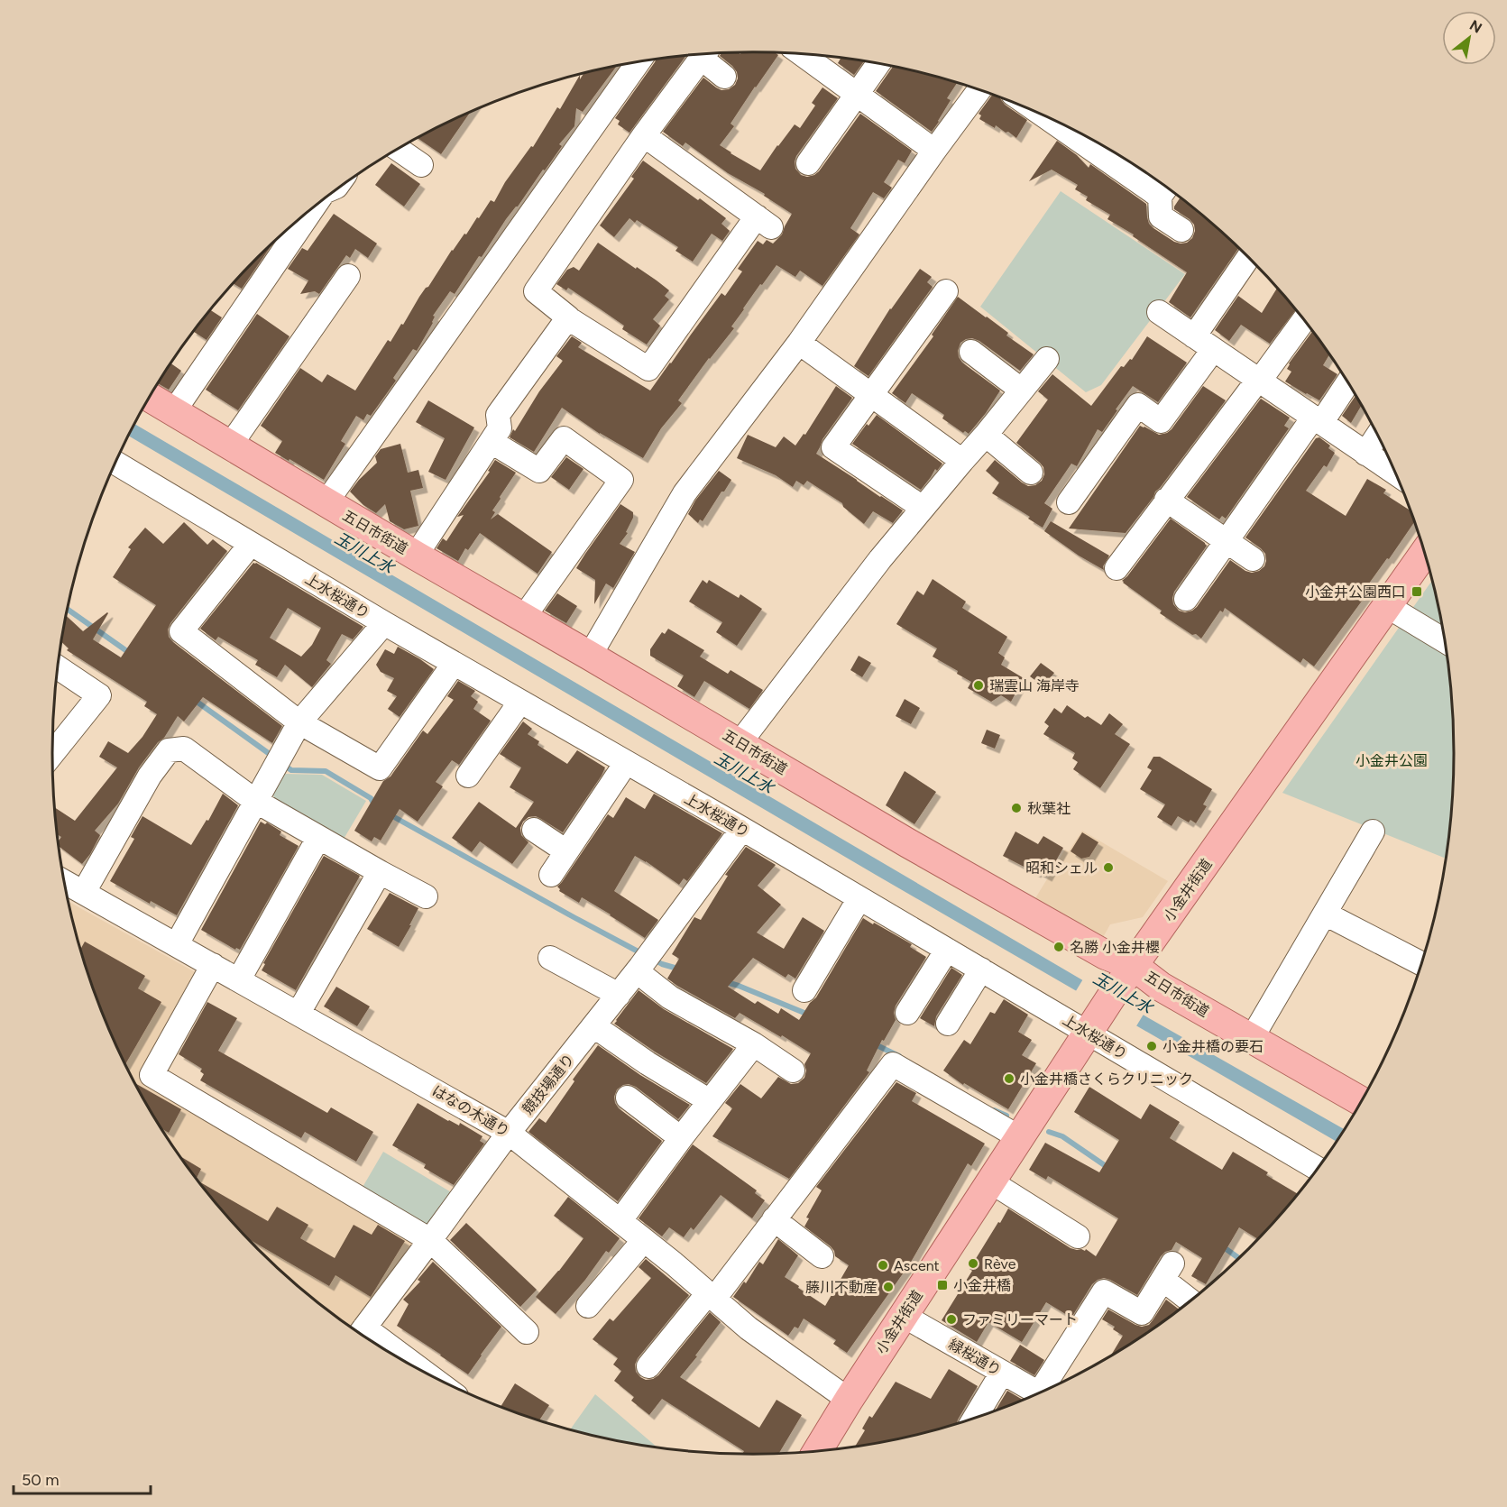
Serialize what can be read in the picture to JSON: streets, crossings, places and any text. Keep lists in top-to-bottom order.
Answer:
{
  "streets": {
    "main road": ["五日市街道", "小金井街道"],
    "street": [
      "上水桜通り",
      "競技場通り",
      "はなの木通り",
      "緑桜通り"
    ]
  },
  "crossings": [
    ["五日市街道", "小金井街道"],
    ["上水桜通り", "小金井街道"],
    ["上水桜通り", "競技場通り"],
    ["小金井街道", "はなの木通り"],
    ["小金井街道", "緑桜通り"],
    ["競技場通り", "はなの木通り"]
  ],
  "water": ["玉川上水"],
  "parks": ["小金井公園"],
  "places": {
    "transit": ["小金井公園西口", "小金井橋"],
    "other": [
      "瑞雲山 海岸寺",
      "秋葉社",
      "昭和シェル",
      "名勝 小金井櫻",
      "小金井橋の要石",
      "小金井橋さくらクリニック",
      "Rève",
      "Ascent",
      "藤川不動産",
      "ファミリーマート"
    ]
  },
  "scale_bar": "50 m",
  "north": "top right"
}
